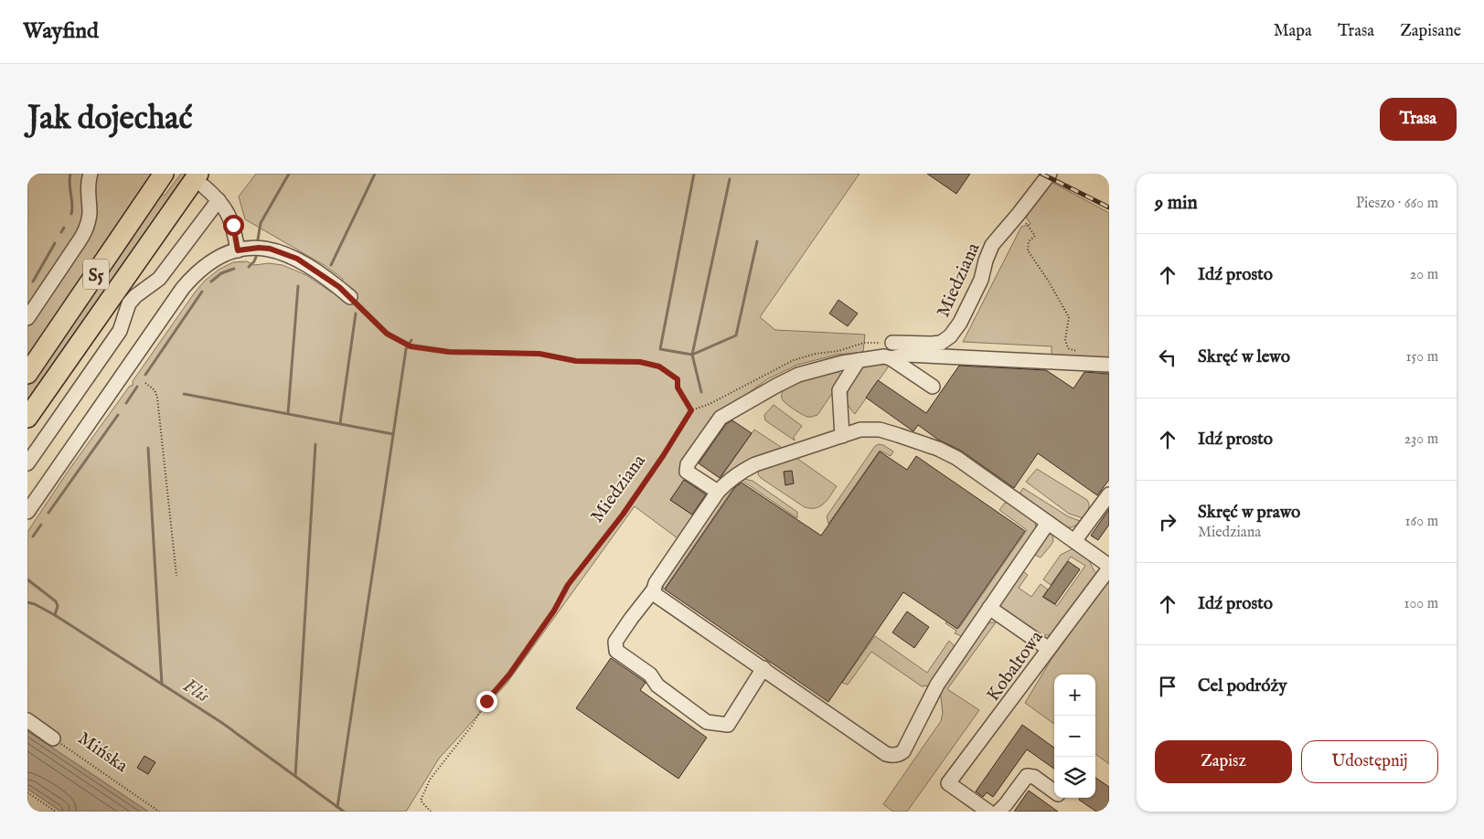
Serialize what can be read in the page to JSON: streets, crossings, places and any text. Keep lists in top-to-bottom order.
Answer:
{
  "streets": {
    "highway": ["S5"],
    "street": ["Miedziana", "Kobaltowa", "Mińska"]
  },
  "water": ["Flis"],
  "page": {
    "header": "Wayfind",
    "nav": ["Mapa", "Trasa", "Zapisane"],
    "buttons": [
      "Trasa",
      ["Zapisz", "Udostępnij"]
    ],
    "title": "Jak dojechać",
    "heading": ["9 min", "Pieszo · 660 m"],
    "list": [
      ["Idź prosto", "20 m"],
      ["Skręć w lewo", "150 m"],
      ["Idź prosto", "230 m"],
      ["Skręć w prawo", "Miedziana", "160 m"],
      ["Idź prosto", "100 m"],
      "Cel podróży"
    ],
    "map_buttons": ["+", "−"]
  }
}
